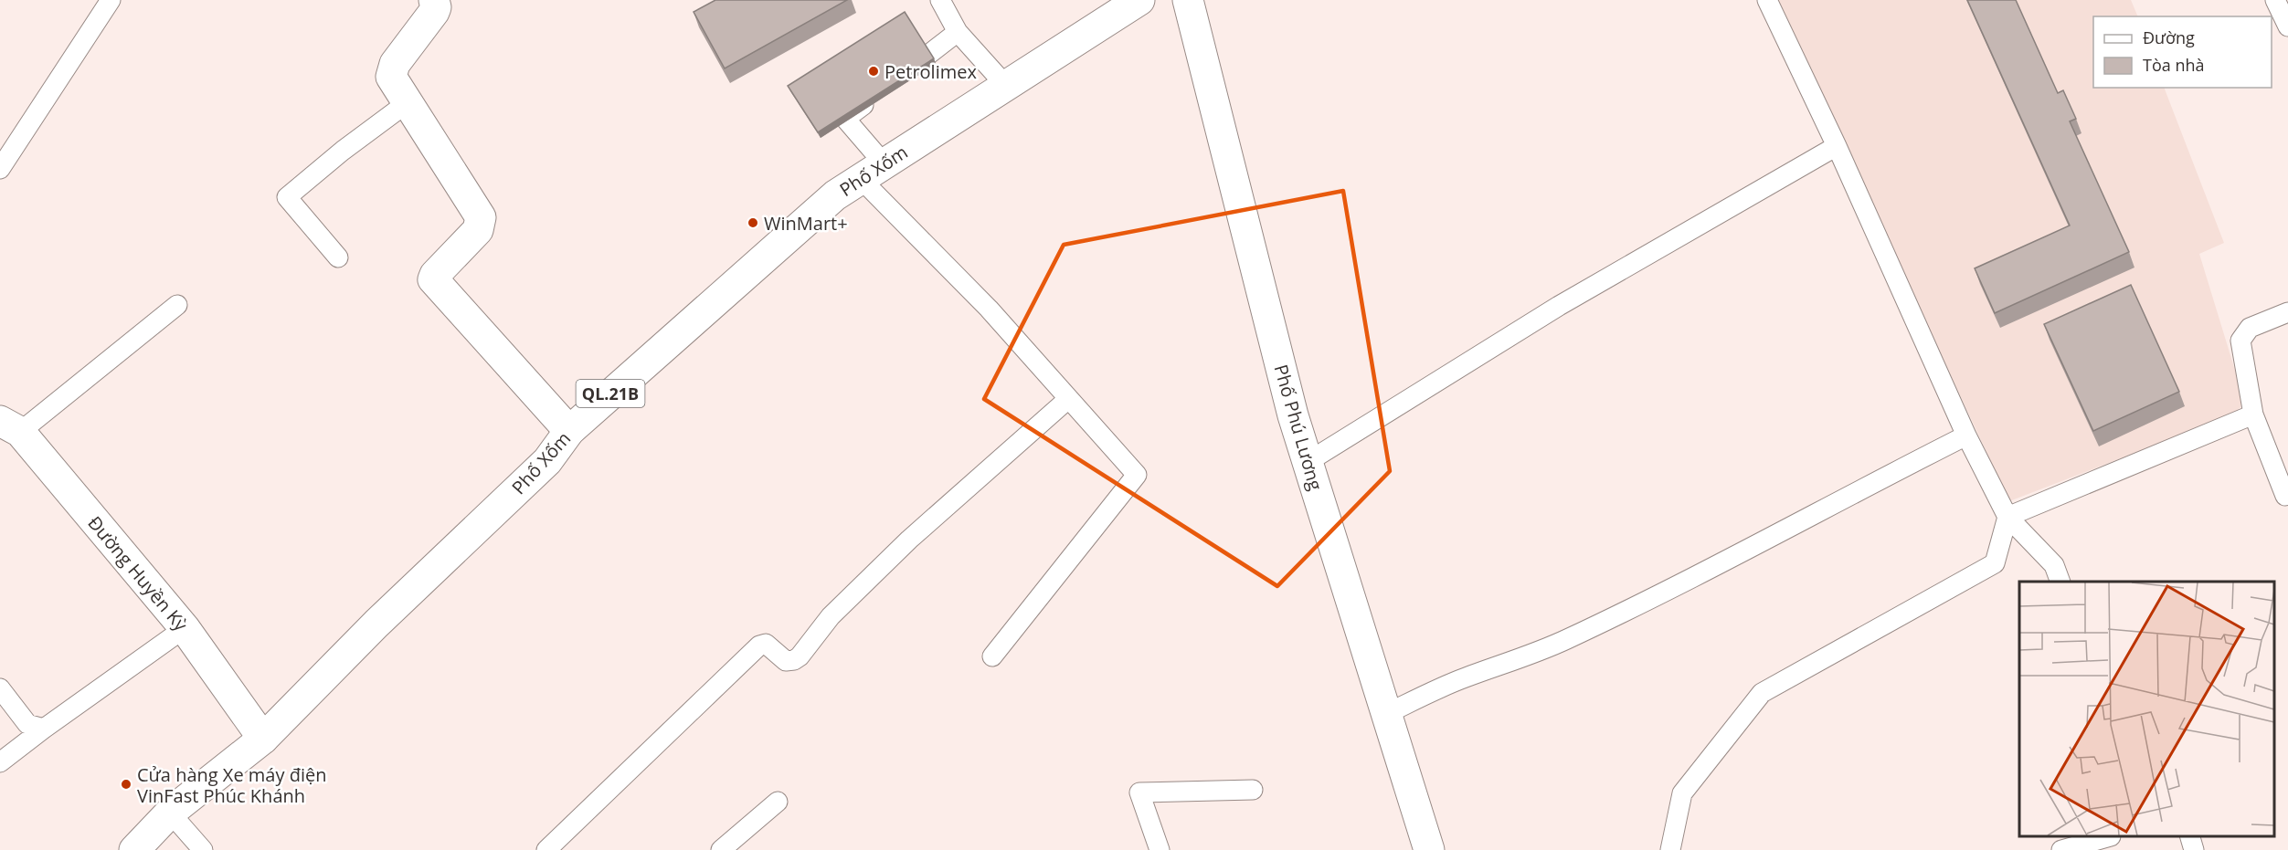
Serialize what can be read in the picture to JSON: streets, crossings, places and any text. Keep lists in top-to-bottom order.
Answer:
{
  "streets": {
    "main road": [
      "Phố Xốm",
      "QL.21B",
      "Phố Phú Lương",
      "Đường Huyền Kỳ"
    ]
  },
  "crossings": [
    ["Phố Xốm", "Đường Huyền Kỳ"]
  ],
  "places": ["Petrolimex", "WinMart+", "Cửa hàng Xe máy điện VinFast Phúc Khánh"],
  "legend": ["Đường", "Tòa nhà"]
}
